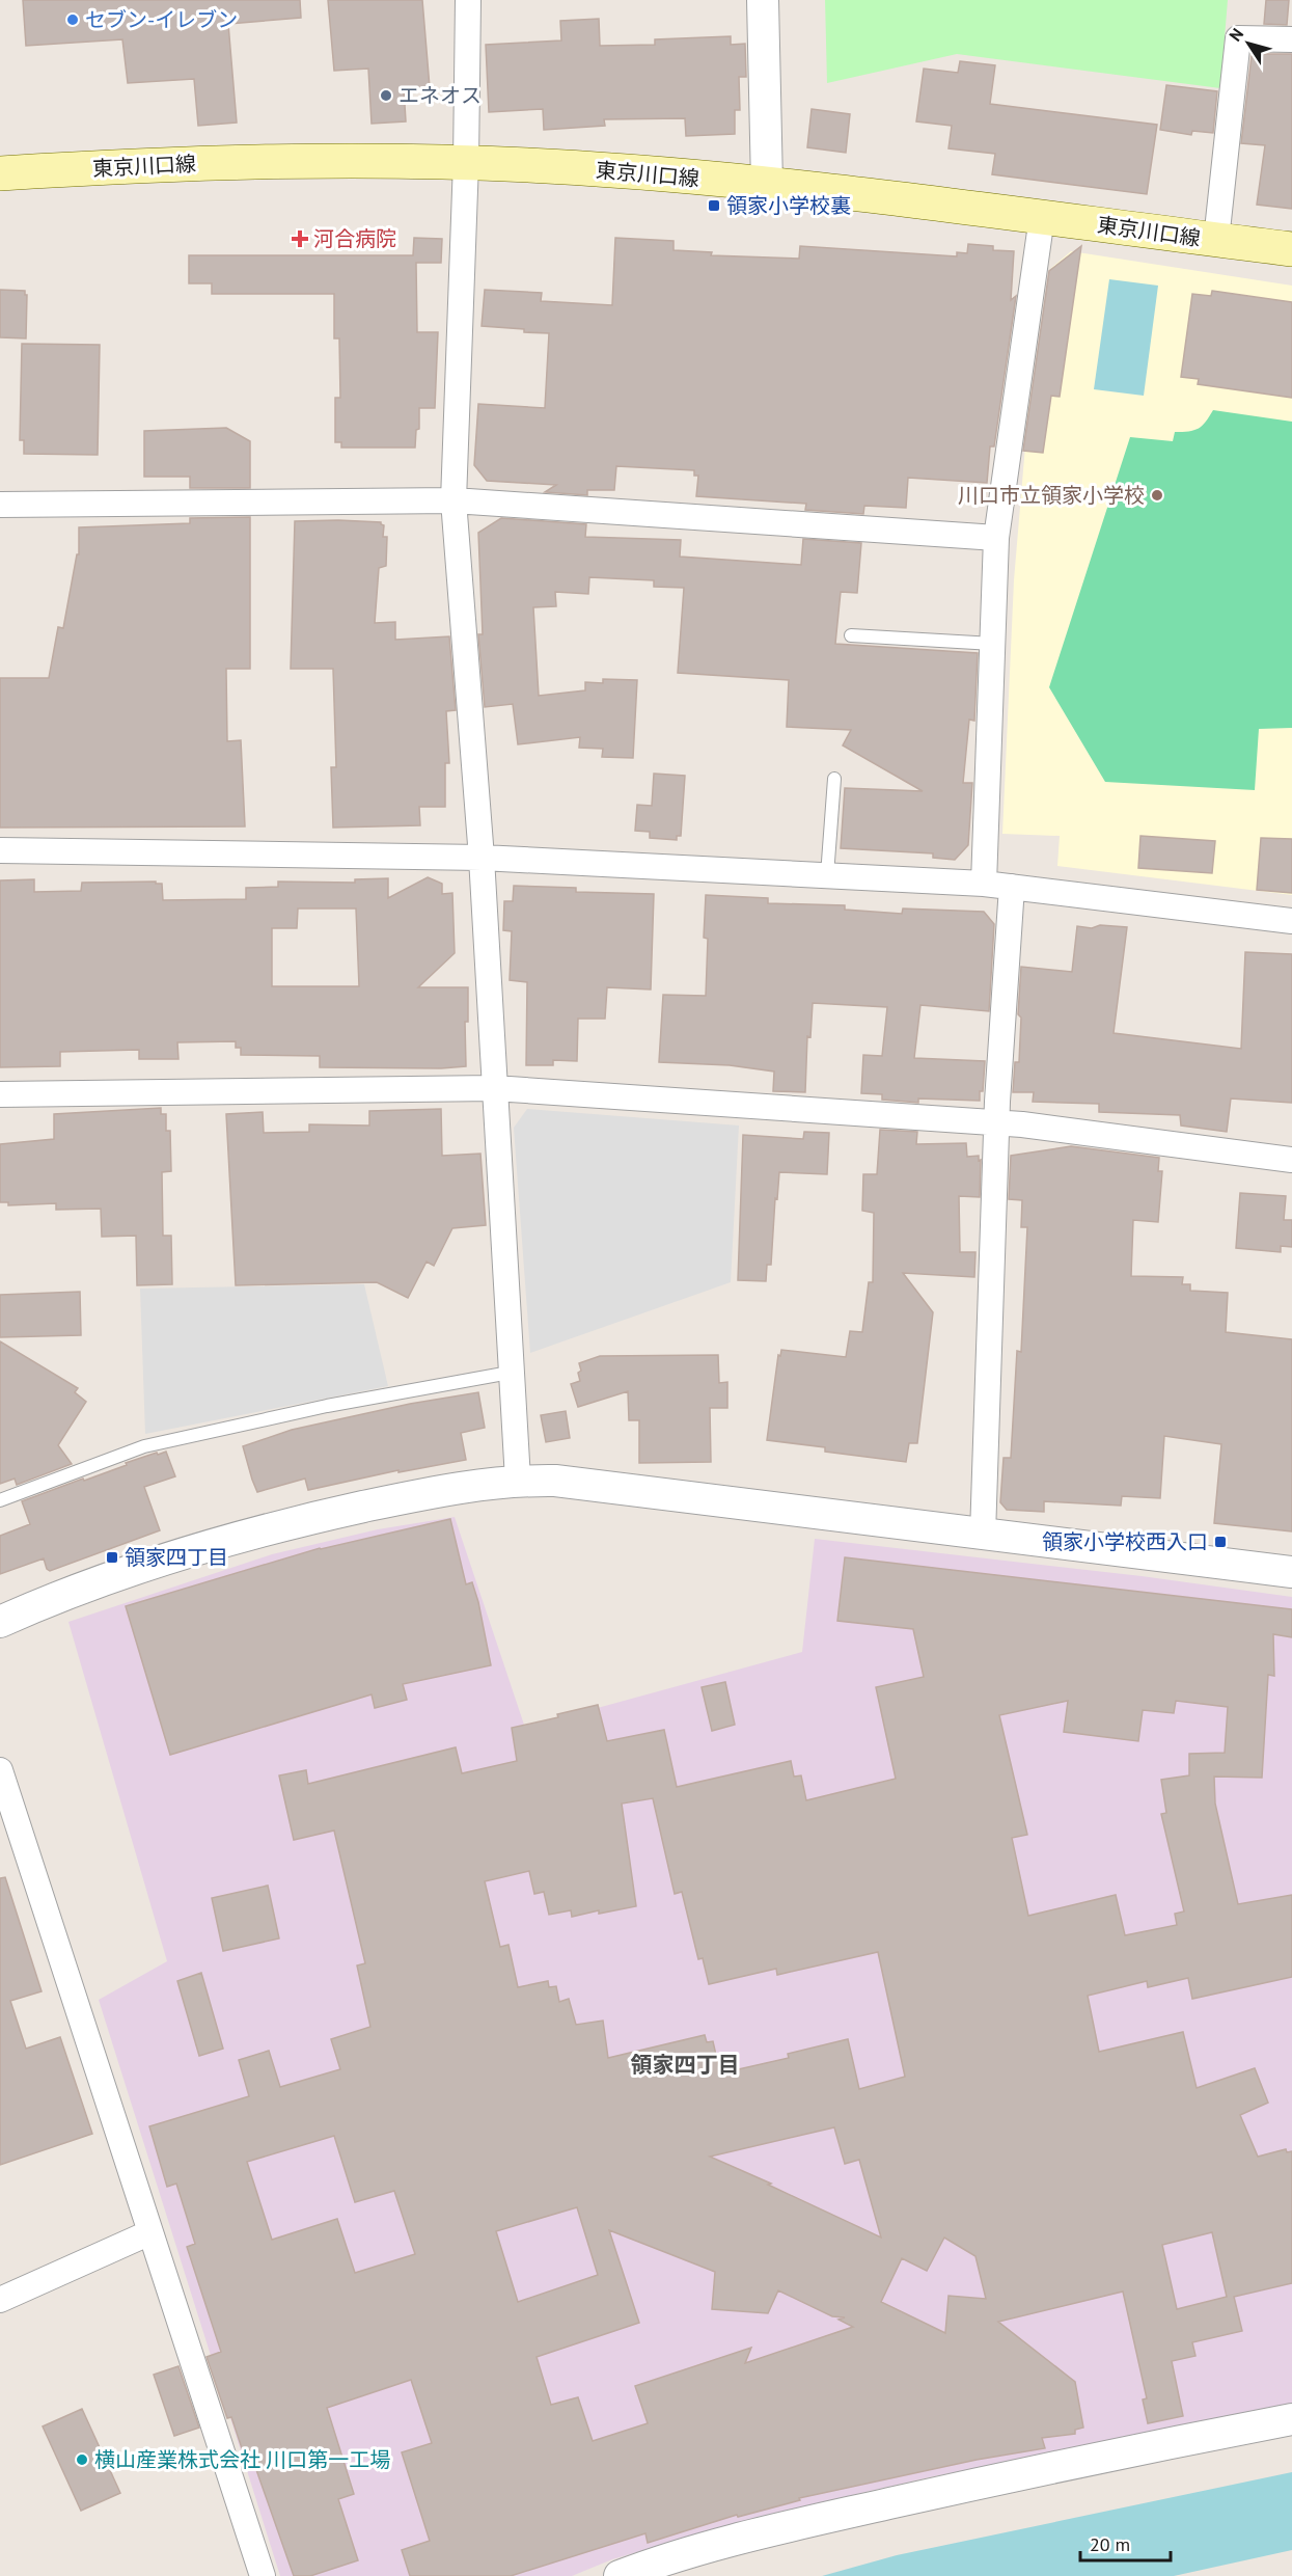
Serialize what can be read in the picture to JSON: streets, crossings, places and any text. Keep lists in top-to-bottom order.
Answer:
{
  "streets": {
    "main road": ["東京川口線"]
  },
  "districts": ["領家四丁目"],
  "places": {
    "other": [
      "セブン-イレブン",
      "エネオス",
      "川口市立領家小学校",
      "横山産業株式会社 川口第一工場"
    ],
    "transit": ["領家小学校裏", "領家小学校西入口", "領家四丁目"],
    "health": ["河合病院"]
  },
  "scale_bar": "20 m",
  "north": "top left"
}
